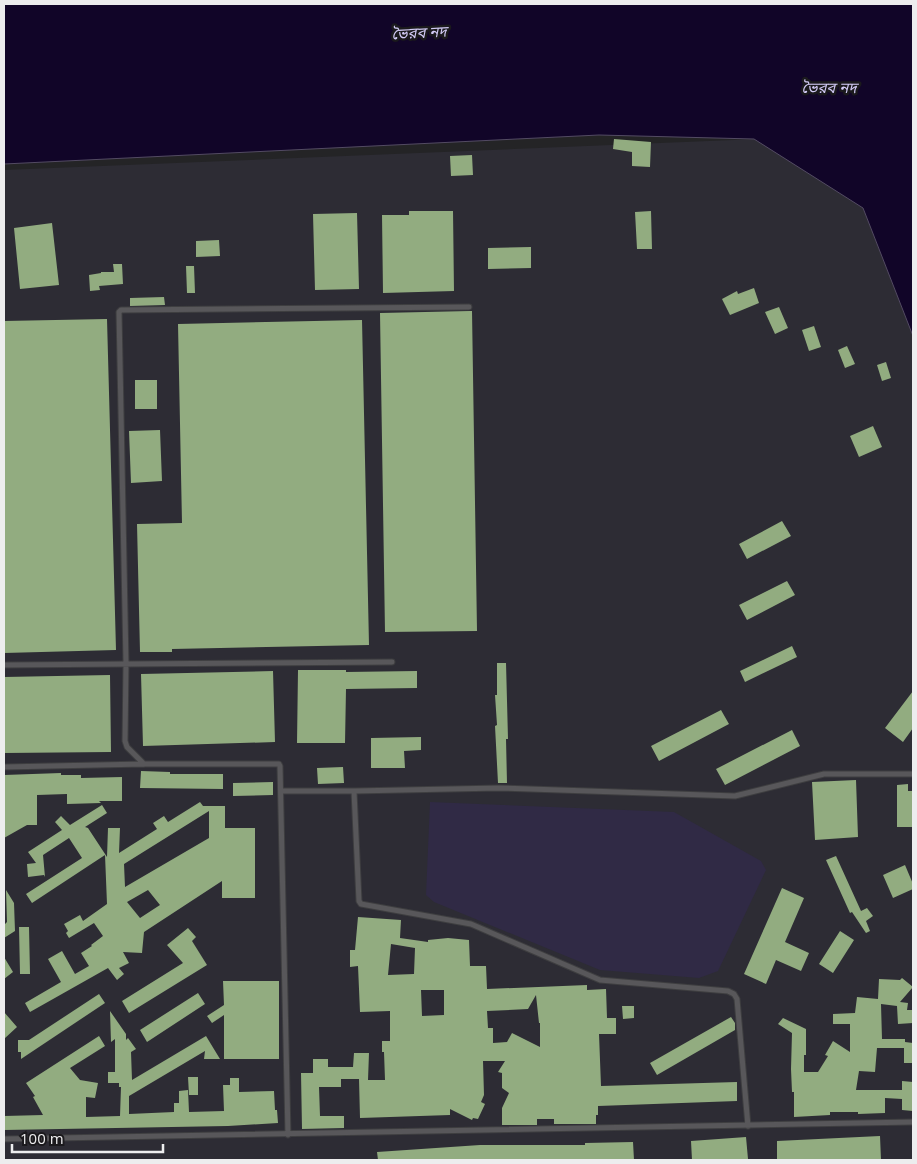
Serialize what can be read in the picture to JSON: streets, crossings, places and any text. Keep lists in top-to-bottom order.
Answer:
{
  "water": ["ভৈরব নদ"],
  "scale_bar": "100 m"
}
